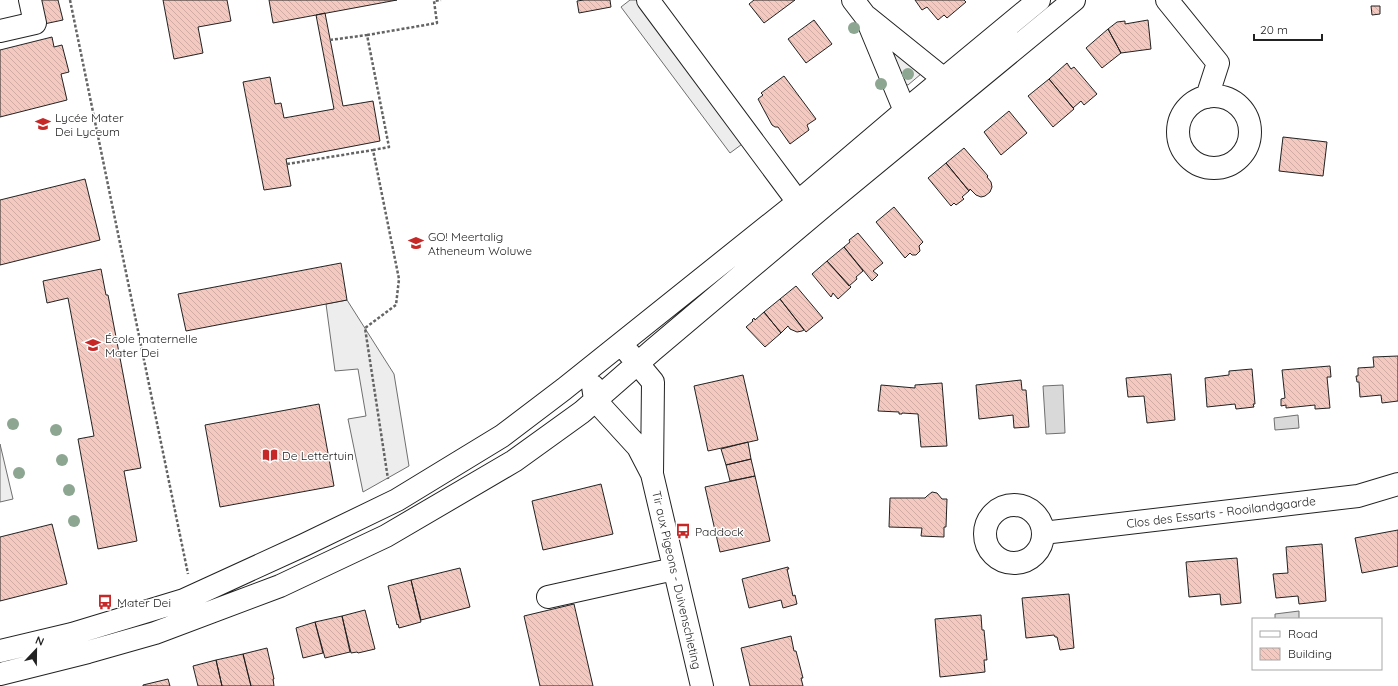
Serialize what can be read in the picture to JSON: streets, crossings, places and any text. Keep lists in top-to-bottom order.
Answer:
{
  "streets": {
    "street": ["Clos des Essarts - Rooilandgaarde", "Tir aux Pigeons - Duivenschieting"]
  },
  "places": {
    "school or university": ["Lycée Mater Dei Lyceum", "GO! Meertalig Atheneum Woluwe", "École maternelle Mater Dei"],
    "library": ["De Lettertuin"],
    "bus stop": ["Paddock", "Mater Dei"]
  },
  "legend": ["Road", "Building"],
  "scale_bar": "20 m",
  "north": "top"
}
